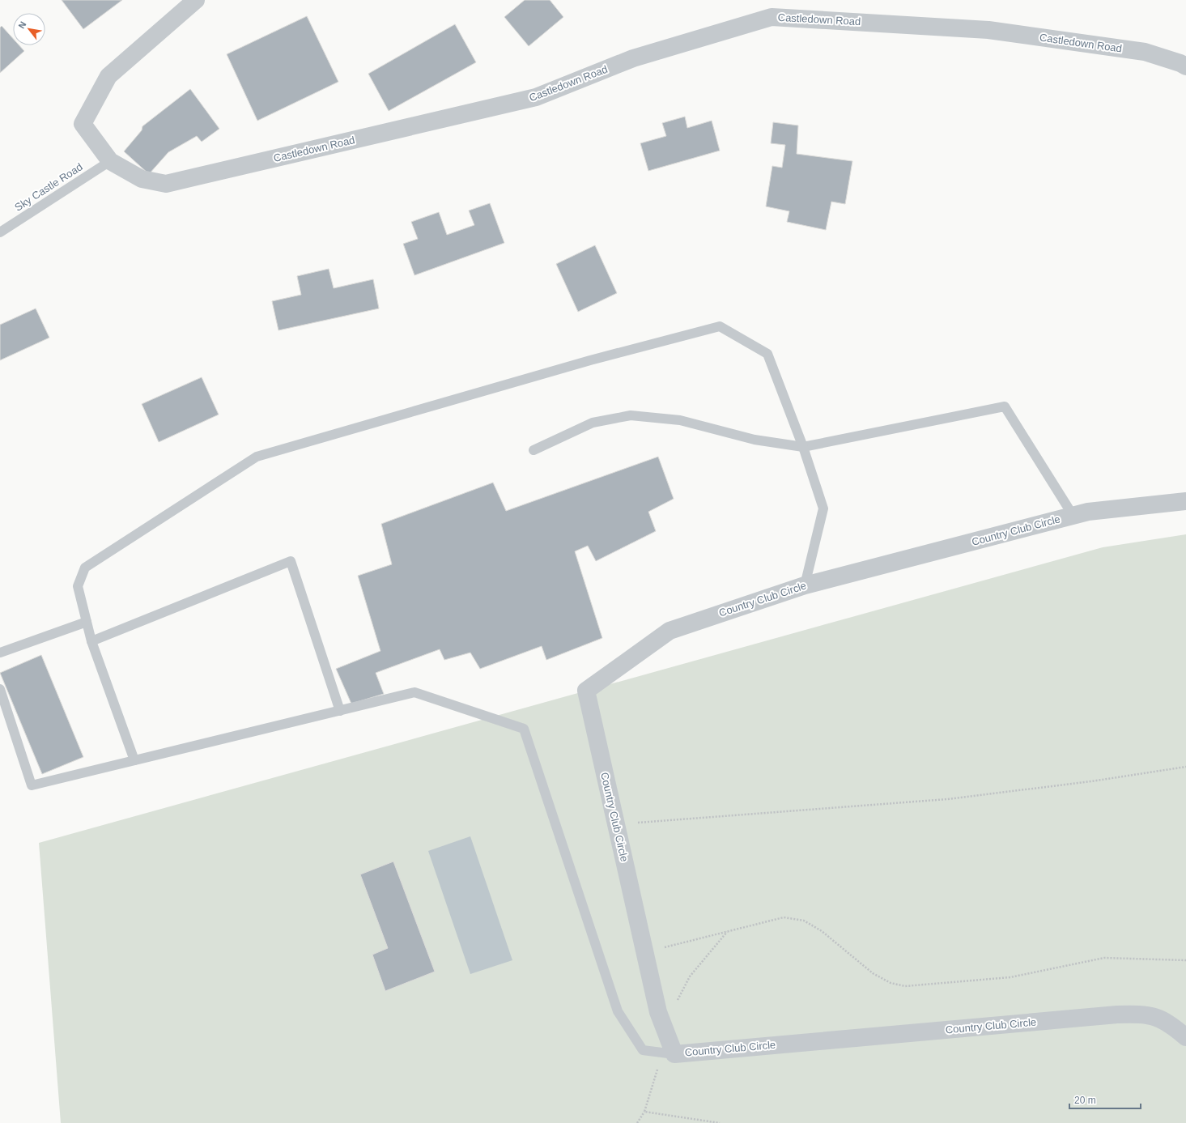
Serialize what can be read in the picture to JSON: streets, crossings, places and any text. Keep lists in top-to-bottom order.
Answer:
{
  "streets": {
    "street": ["Castledown Road", "Country Club Circle"],
    "lane": ["Sky Castle Road"]
  },
  "crossings": [
    ["Castledown Road", "Sky Castle Road"]
  ],
  "scale_bar": "20 m",
  "north": "top left"
}
